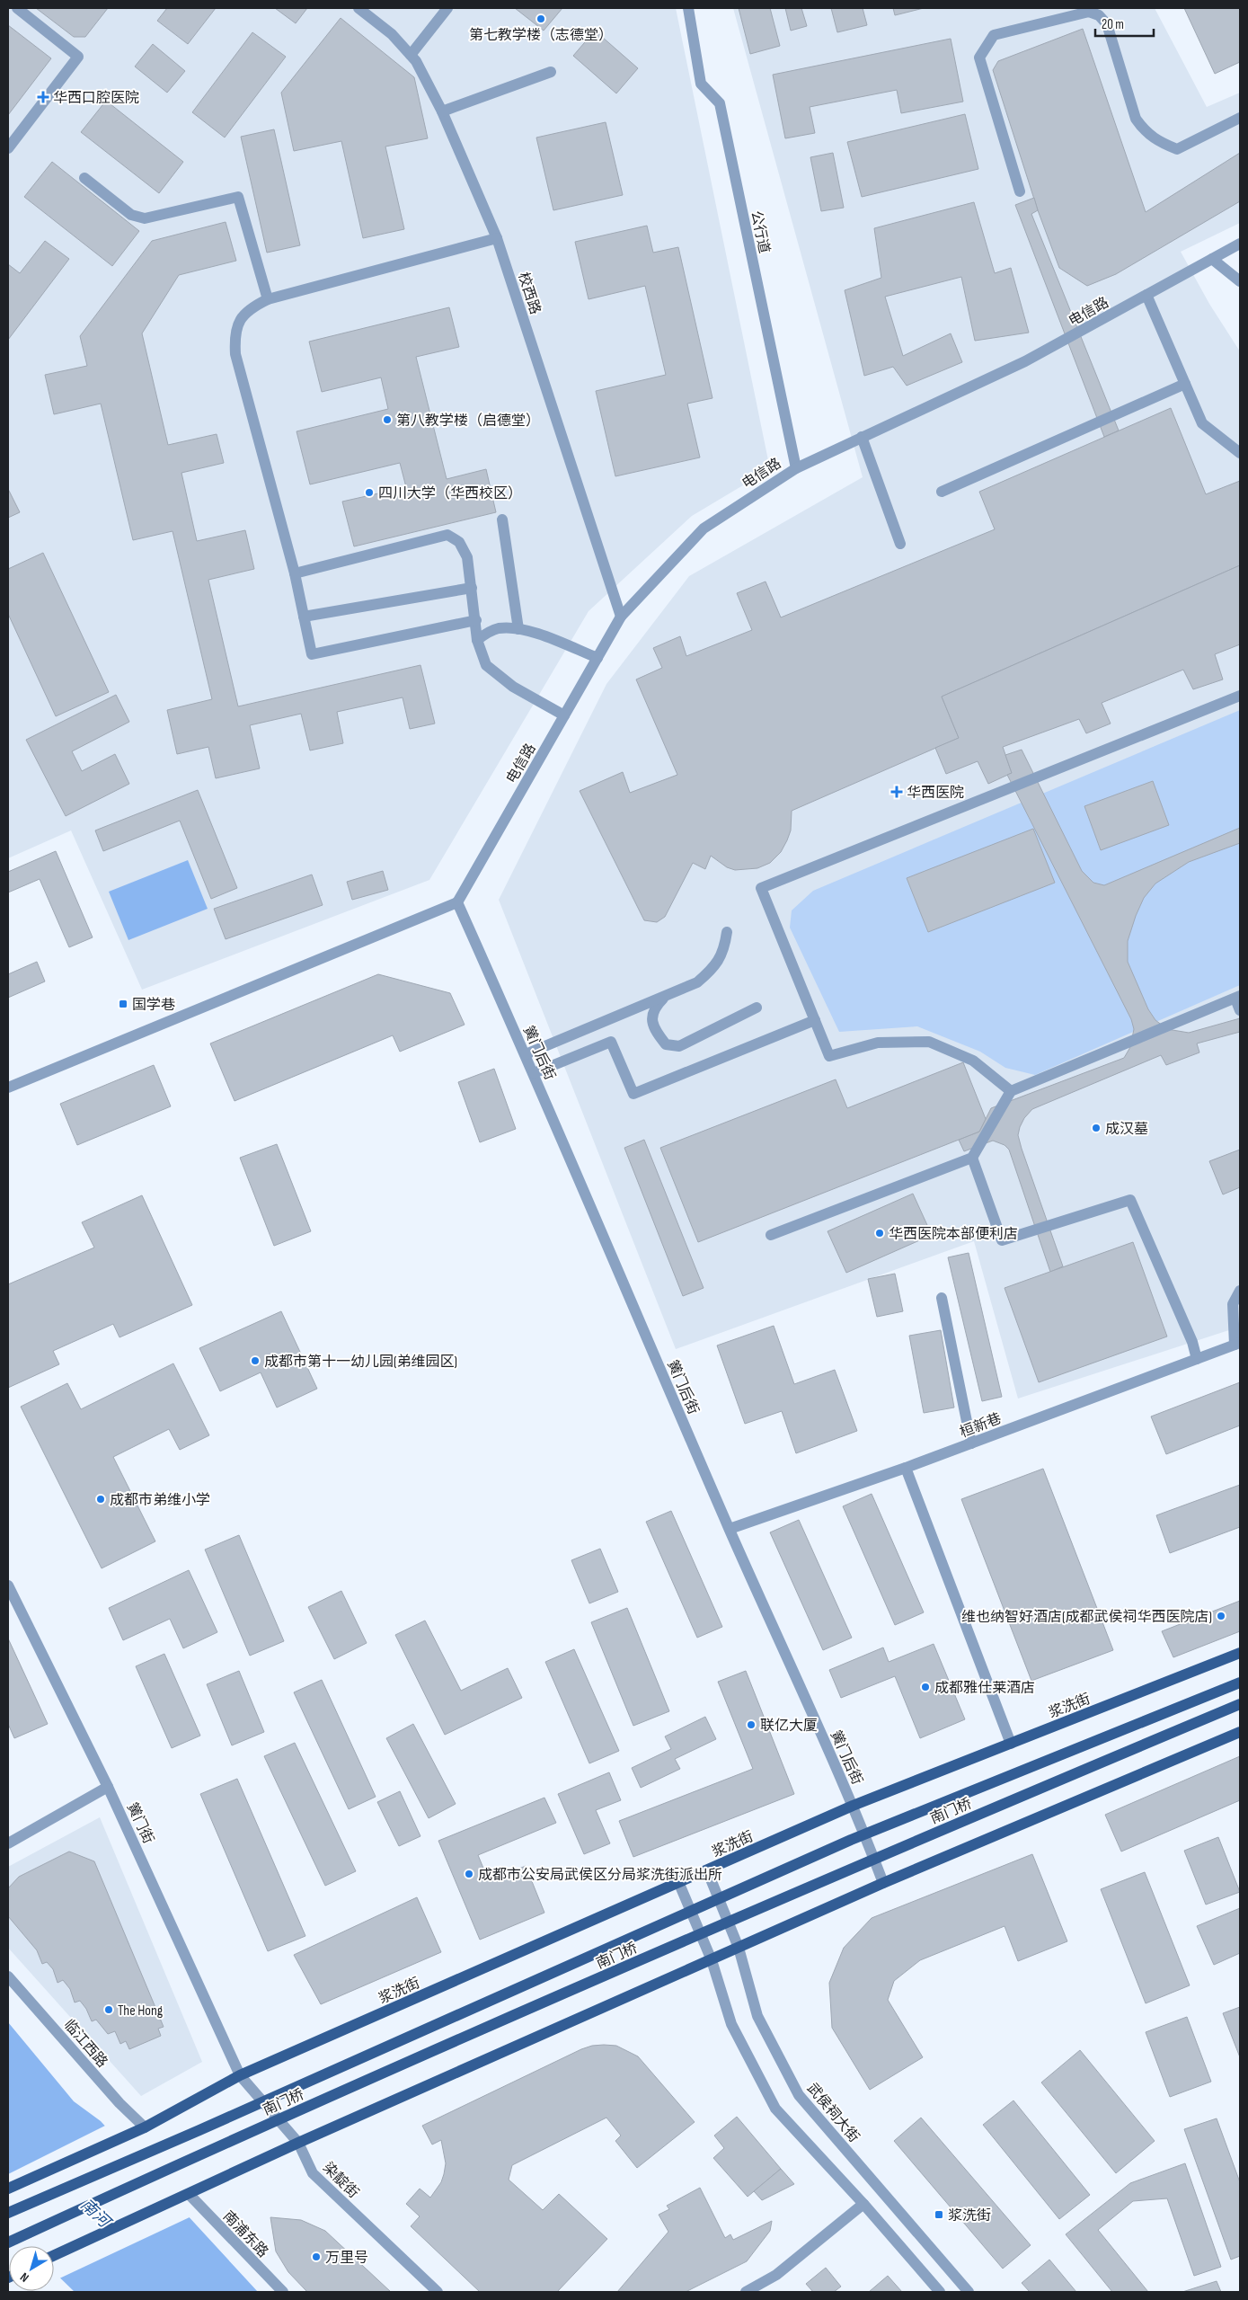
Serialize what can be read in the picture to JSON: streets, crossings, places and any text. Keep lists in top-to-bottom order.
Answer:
{
  "streets": {
    "main road": ["浆洗街", "南门桥"],
    "street": [
      "公行道",
      "校西路",
      "电信路",
      "黉门后街",
      "桓新巷",
      "黉门街",
      "临江西路",
      "武侯祠大街",
      "染靛街",
      "南浦东路"
    ]
  },
  "crossings": [
    ["公行道", "电信路"],
    ["校西路", "电信路"],
    ["电信路", "黉门后街"],
    ["黉门后街", "桓新巷"],
    ["黉门后街", "浆洗街"],
    ["浆洗街", "黉门街"],
    ["浆洗街", "临江西路"],
    ["浆洗街", "武侯祠大街"],
    ["浆洗街", "染靛街"],
    ["黉门街", "染靛街"]
  ],
  "water": ["南河"],
  "places": {
    "other": [
      "第七教学楼（志德堂）",
      "第八教学楼（启德堂）",
      "四川大学（华西校区）",
      "成汉墓",
      "华西医院本部便利店",
      "成都市第十一幼儿园(弟维园区)",
      "成都市弟维小学",
      "维也纳智好酒店(成都武侯祠华西医院店)",
      "成都雅仕莱酒店",
      "联亿大厦",
      "成都市公安局武侯区分局浆洗街派出所",
      "The Hong",
      "万里号"
    ],
    "health": ["华西口腔医院", "华西医院"],
    "transit": ["国学巷", "浆洗街"]
  },
  "scale_bar": "20 m",
  "north": "bottom left"
}
